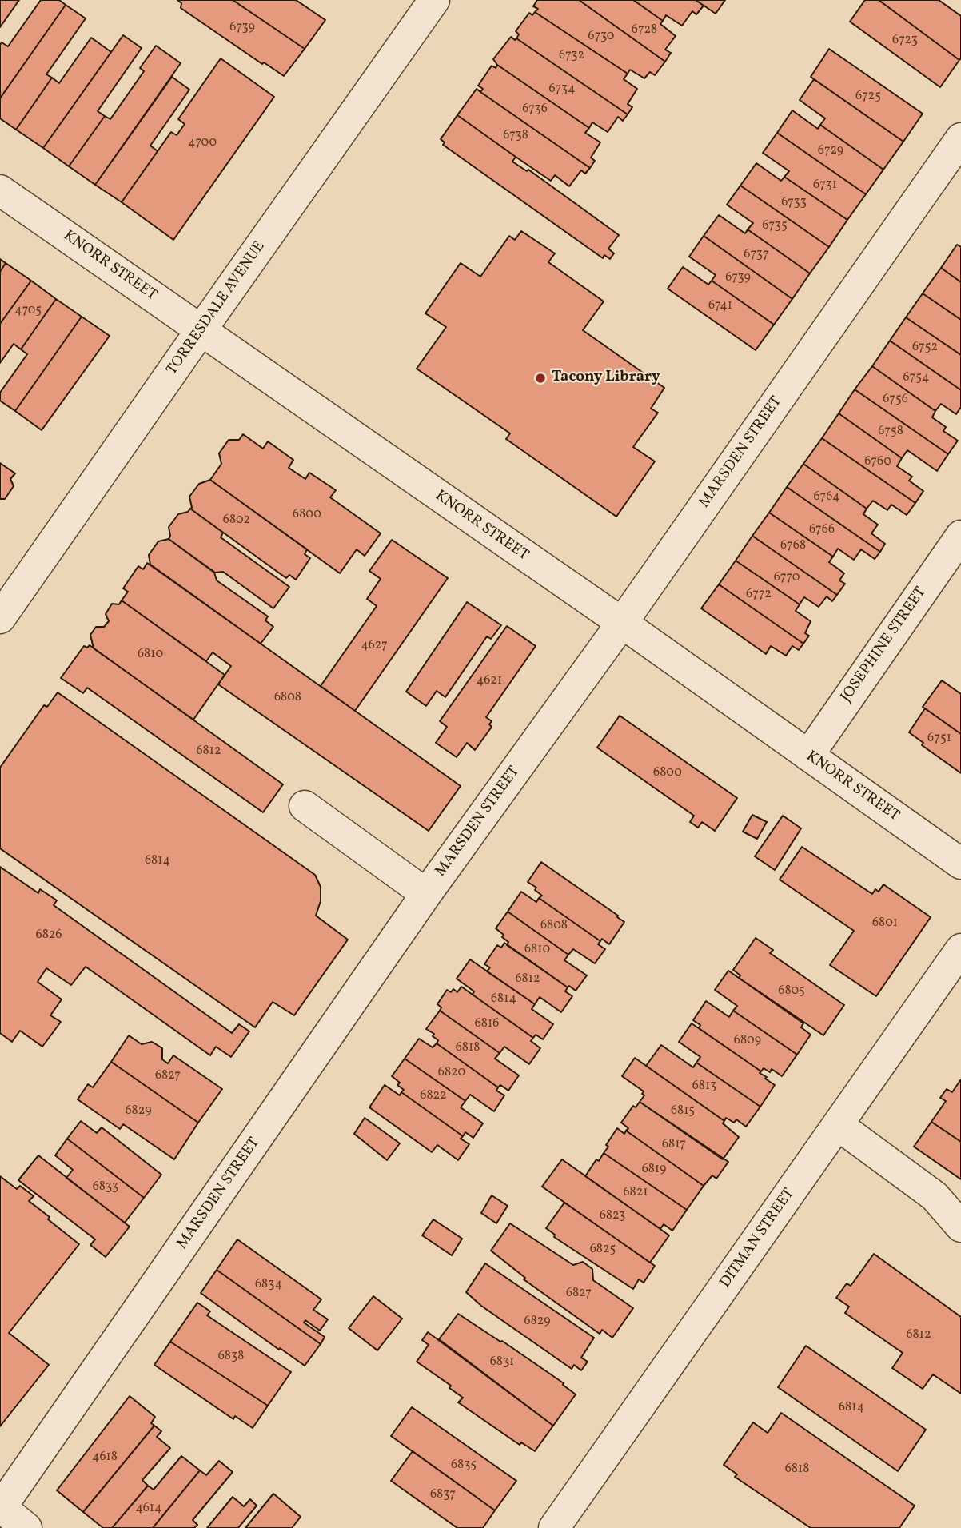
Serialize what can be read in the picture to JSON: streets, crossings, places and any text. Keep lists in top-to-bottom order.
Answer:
{
  "streets": {
    "street": [
      "KNORR STREET",
      "TORRESDALE AVENUE",
      "MARSDEN STREET",
      "JOSEPHINE STREET",
      "DITMAN STREET"
    ]
  },
  "crossings": [
    ["KNORR STREET", "TORRESDALE AVENUE"],
    ["KNORR STREET", "MARSDEN STREET"],
    ["KNORR STREET", "JOSEPHINE STREET"]
  ],
  "places": ["Tacony Library"],
  "house_numbers": [
    "6739",
    "6728",
    "6730",
    "6723",
    "6732",
    "6734",
    "6725",
    "6736",
    "6738",
    "4700",
    "6729",
    "6731",
    "6733",
    "6735",
    "6737",
    "6739",
    "6741",
    "4705",
    "6752",
    "6754",
    "6756",
    "6758",
    "6760",
    "6764",
    "6800",
    "6802",
    "6766",
    "6768",
    "6770",
    "6772",
    "4627",
    "6810",
    "4621",
    "6808",
    "6751",
    "6812",
    "6800",
    "6814",
    "6801",
    "6808",
    "6826",
    "6810",
    "6812",
    "6805",
    "6814",
    "6816",
    "6809",
    "6818",
    "6820",
    "6827",
    "6813",
    "6822",
    "6829",
    "6815",
    "6817",
    "6819",
    "6833",
    "6821",
    "6823",
    "6825",
    "6834",
    "6827",
    "6829",
    "6812",
    "6838",
    "6831",
    "6814",
    "4618",
    "6835",
    "6818",
    "6837",
    "4614"
  ]
}
